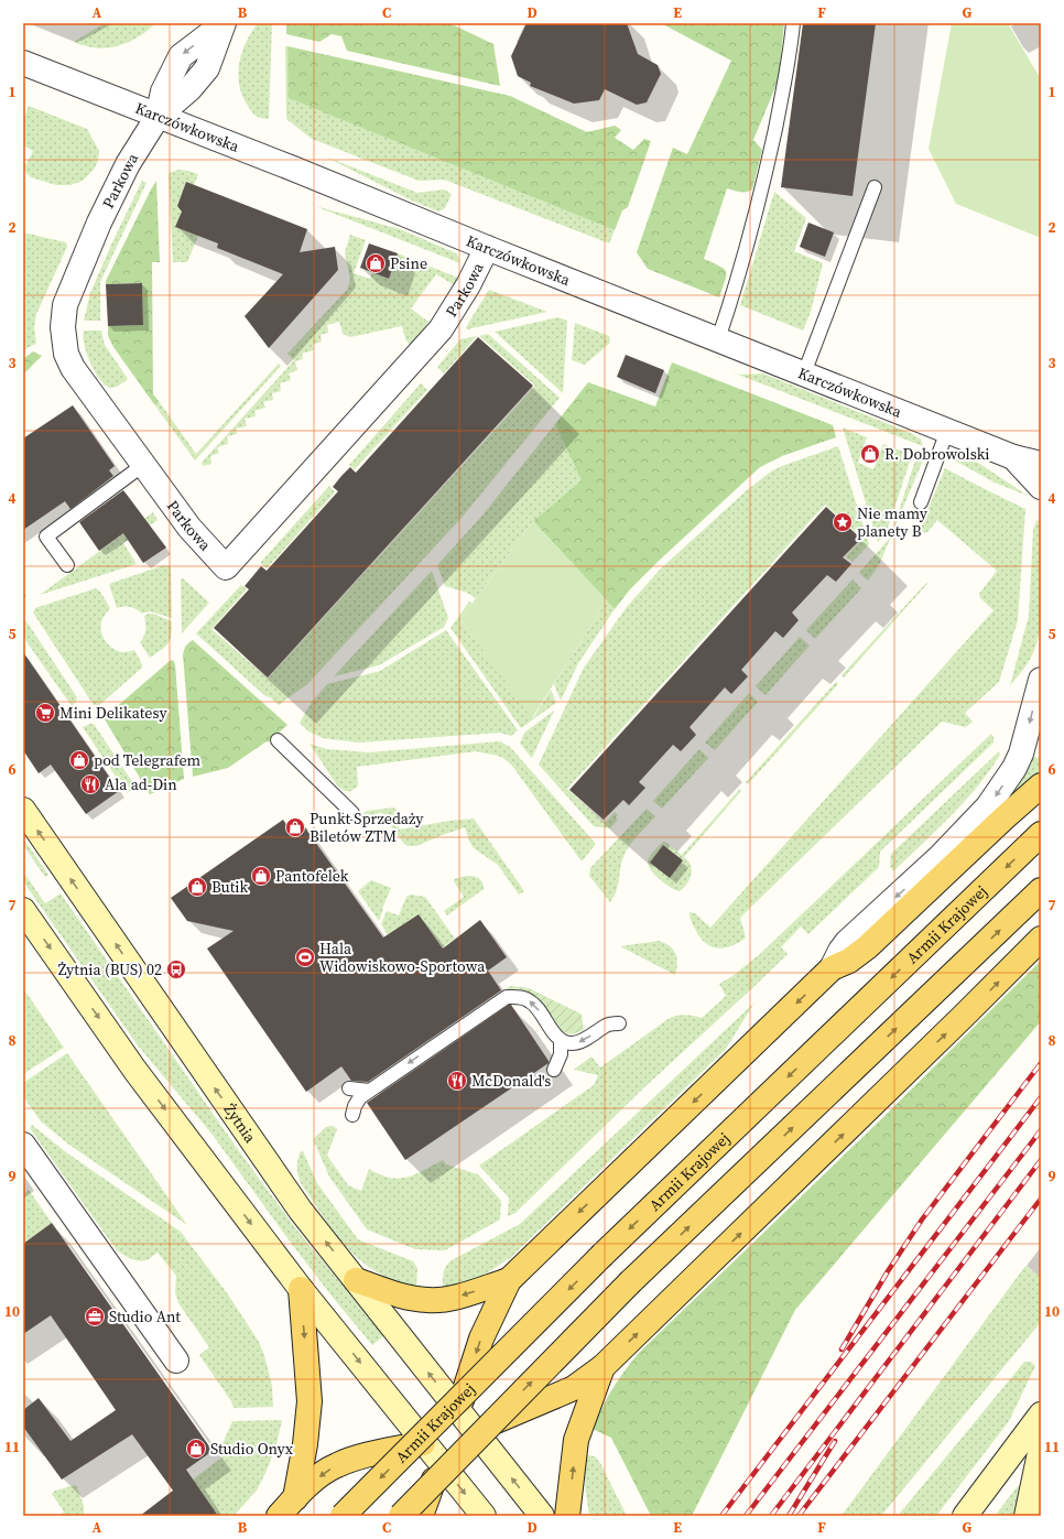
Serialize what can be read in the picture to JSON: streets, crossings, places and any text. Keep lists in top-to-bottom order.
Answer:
{
  "streets": {
    "main road": ["Armii Krajowej"],
    "street": ["Karczówkowska", "Parkowa", "Żytnia"]
  },
  "crossings": [
    ["Karczówkowska", "Parkowa"]
  ],
  "places": {
    "shop": [
      "Psine",
      "R. Dobrowolski",
      "pod Telegrafem",
      "Punkt Sprzedaży Biletów ZTM",
      "Pantofelek",
      "Butik",
      "Studio Onyx"
    ],
    "place": ["Nie mamy planety B"],
    "supermarket": ["Mini Delikatesy"],
    "restaurant": ["Ala ad-Din", "McDonald's"],
    "sports": ["Hala Widowiskowo-Sportowa"],
    "bus stop": ["Żytnia (BUS) 02"],
    "office": ["Studio Ant"]
  },
  "grid": {
    "columns": [
      "A",
      "B",
      "C",
      "D",
      "E",
      "F",
      "G"
    ],
    "rows": [
      "1",
      "2",
      "3",
      "4",
      "5",
      "6",
      "7",
      "8",
      "9",
      "10",
      "11"
    ]
  }
}
